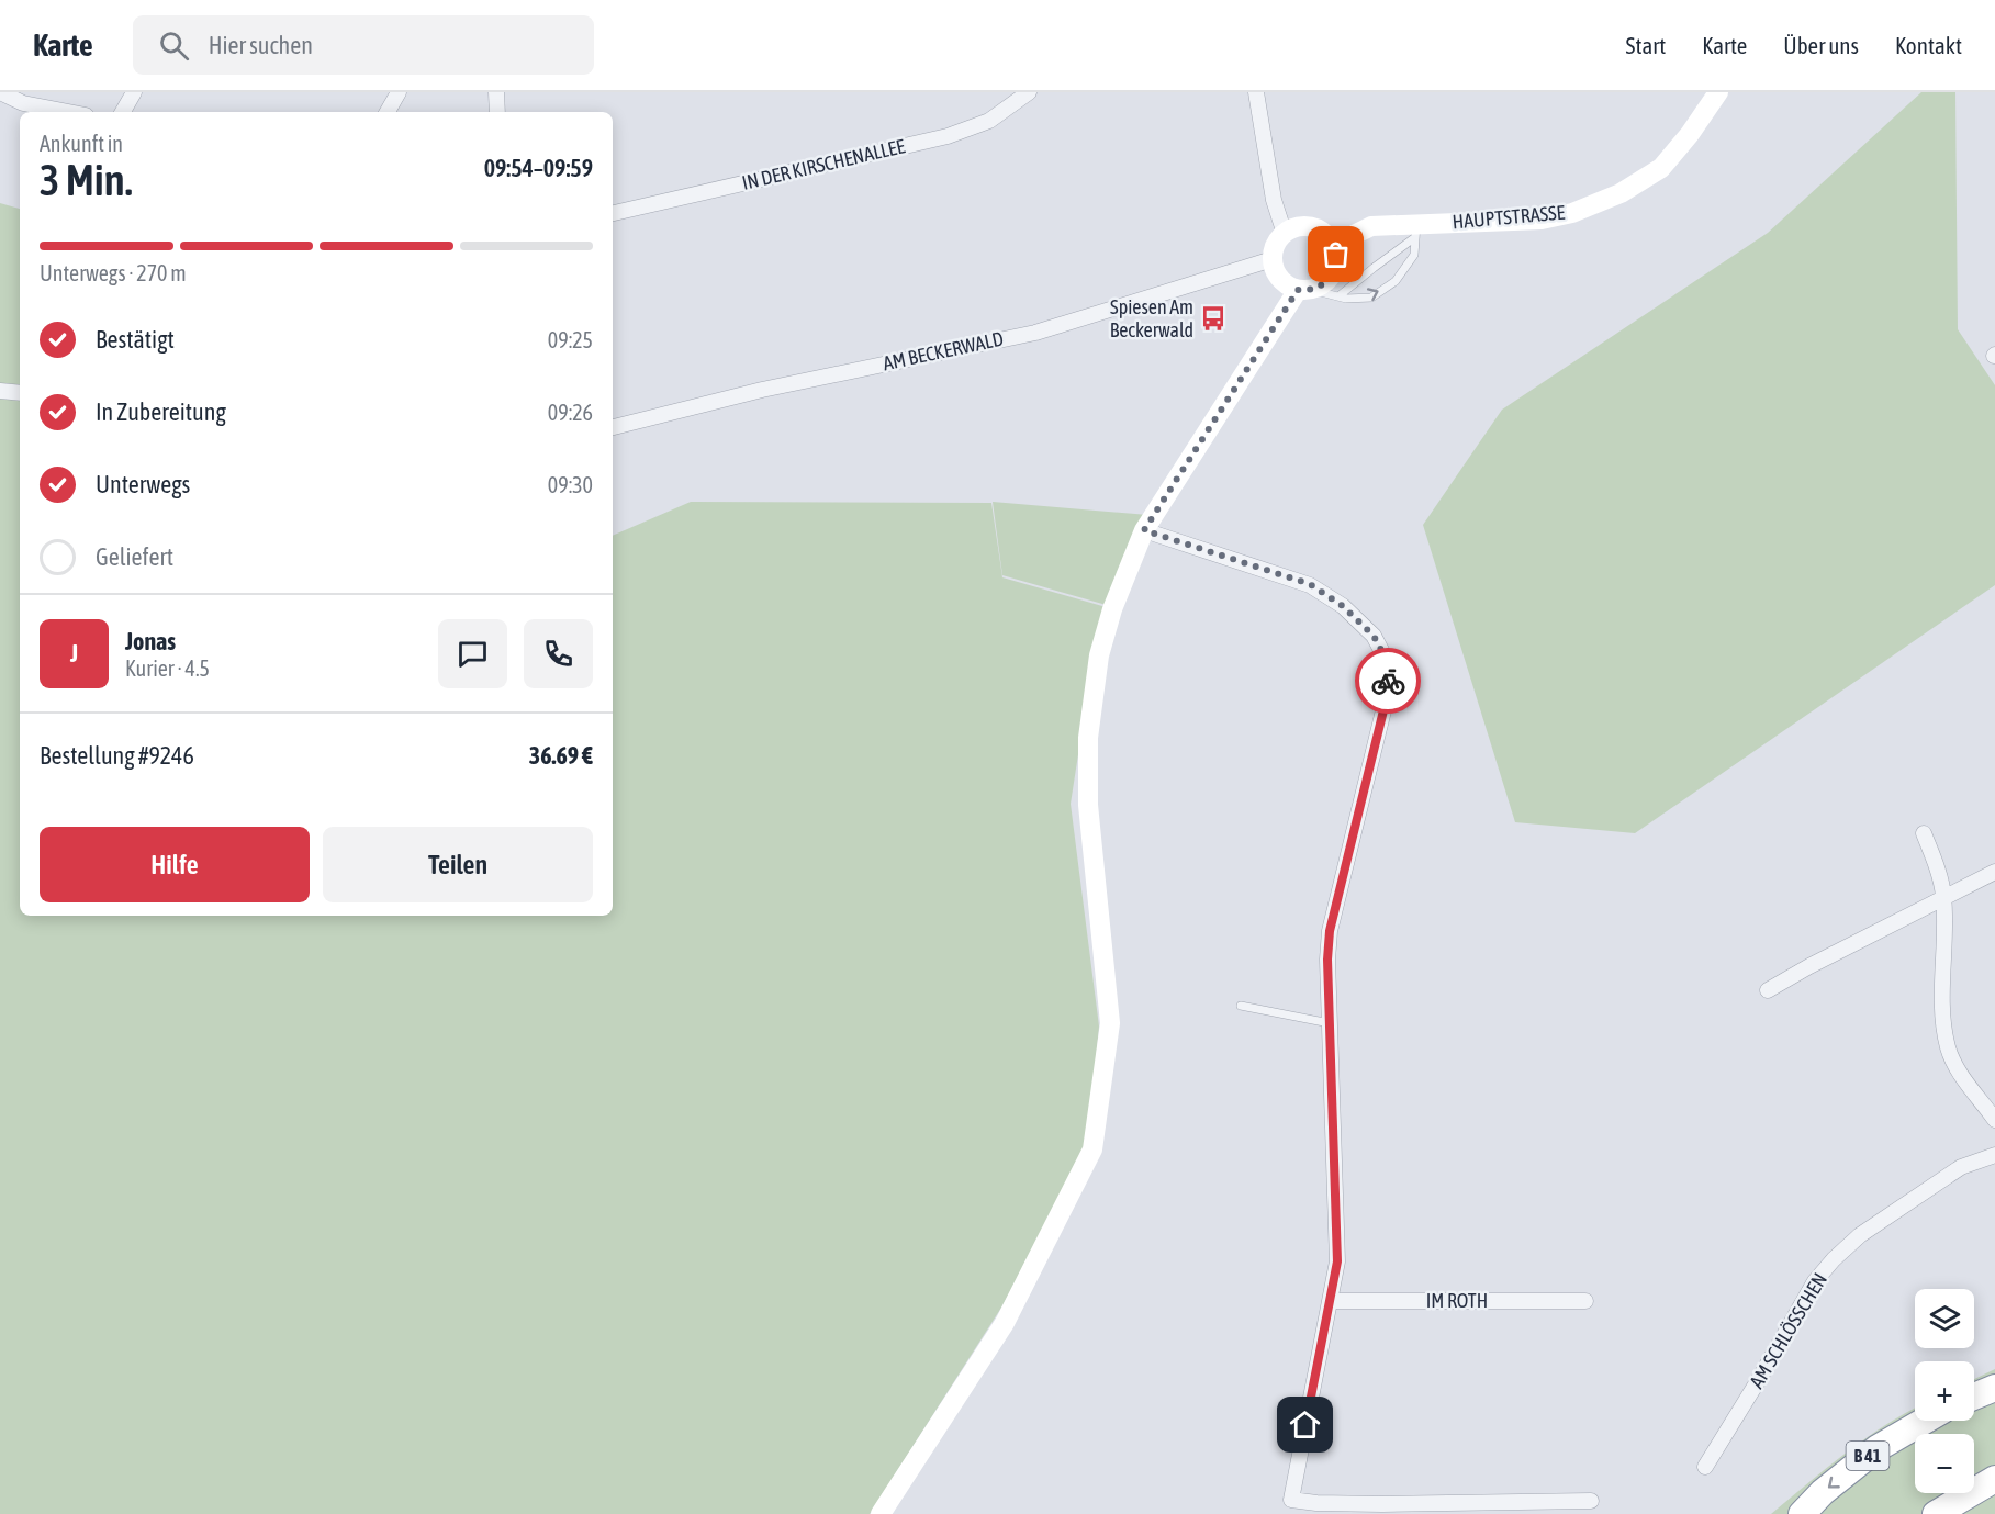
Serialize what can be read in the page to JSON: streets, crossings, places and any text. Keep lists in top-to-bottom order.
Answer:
{
  "streets": {
    "highway": ["B 41"],
    "street": [
      "IN DER KIRSCHENALLEE",
      "HAUPTSTRASSE",
      "AM BECKERWALD",
      "IM ROTH",
      "AM SCHLÖSSCHEN"
    ]
  },
  "crossings": [
    ["HAUPTSTRASSE", "AM BECKERWALD"]
  ],
  "places": {
    "bus stop": ["Spiesen Am Beckerwald"]
  },
  "page": {
    "header": "Karte",
    "search": "Hier suchen",
    "nav": [
      "Start",
      "Karte",
      "Über uns",
      "Kontakt"
    ],
    "heading": ["3 Min.", "Ankunft in", "09:54–09:59"],
    "panel": [
      "Jonas",
      "Kurier · 4.5",
      "Bestellung #9246",
      "36.69 €"
    ],
    "bar": "Unterwegs · 270 m",
    "list": [
      ["Bestätigt", "09:25"],
      ["In Zubereitung", "09:26"],
      ["Unterwegs", "09:30"],
      "Geliefert"
    ],
    "round": "J",
    "buttons": ["Hilfe", "Teilen"],
    "map_buttons": ["+", "−"]
  }
}
